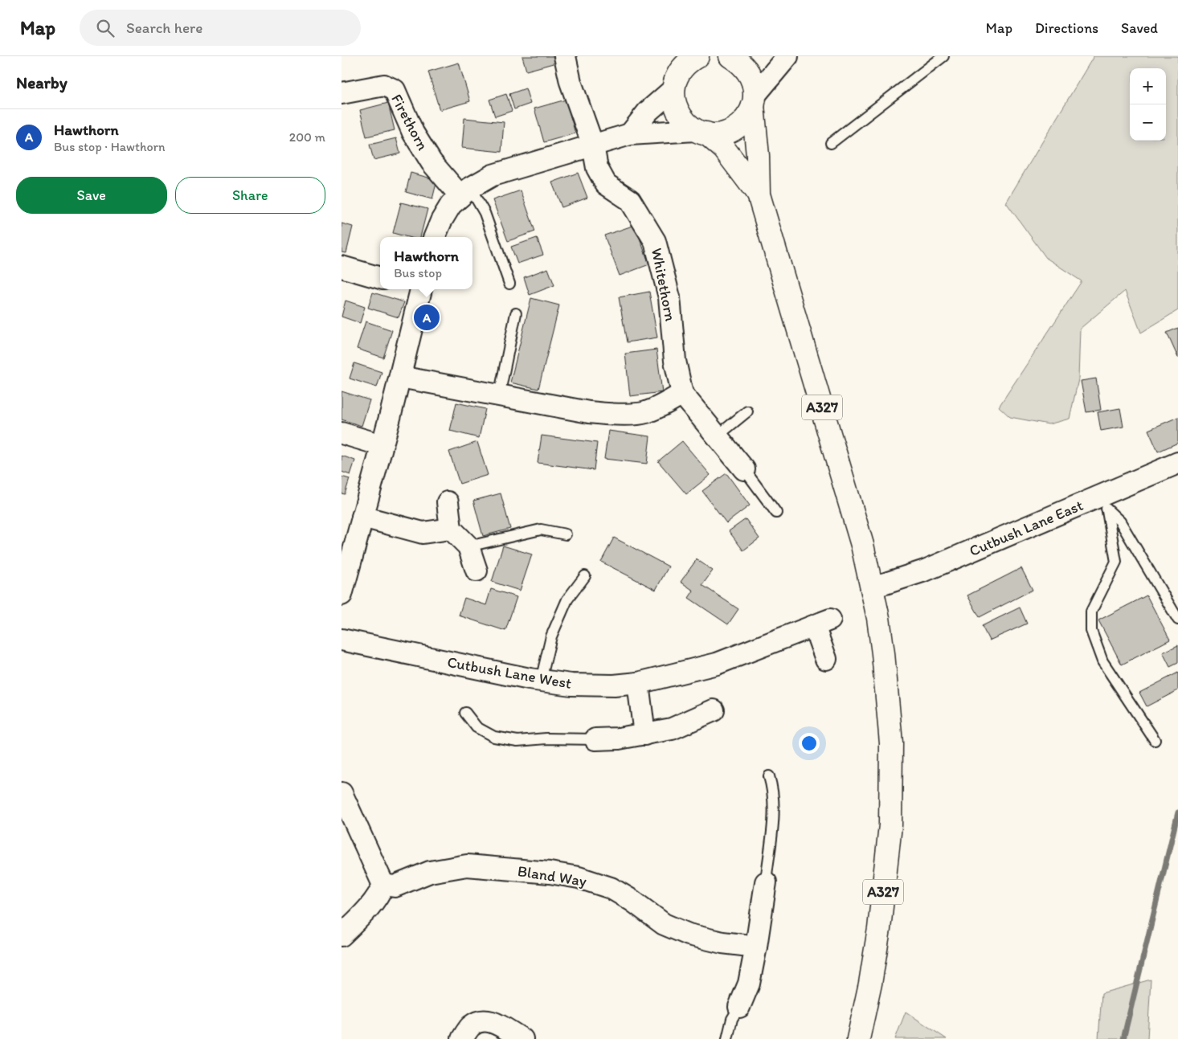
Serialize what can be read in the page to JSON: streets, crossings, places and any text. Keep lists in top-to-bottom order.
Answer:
{
  "streets": {
    "main road": ["A327"],
    "street": [
      "Firethorn",
      "Whitethorn",
      "Cutbush Lane East",
      "Cutbush Lane West",
      "Bland Way"
    ]
  },
  "crossings": [
    ["A327", "Cutbush Lane East"]
  ],
  "page": {
    "header": "Map",
    "search": "Search here",
    "nav": ["Map", "Directions", "Saved"],
    "heading": "Nearby",
    "map_buttons": ["+", "−"],
    "list": [
      {
        "mark": "A",
        "name": "Hawthorn",
        "note": "Bus stop · Hawthorn",
        "value": "200 m"
      }
    ],
    "buttons": ["Save", "Share"],
    "popup": ["Hawthorn", "Bus stop"],
    "pins": "A"
  }
}
